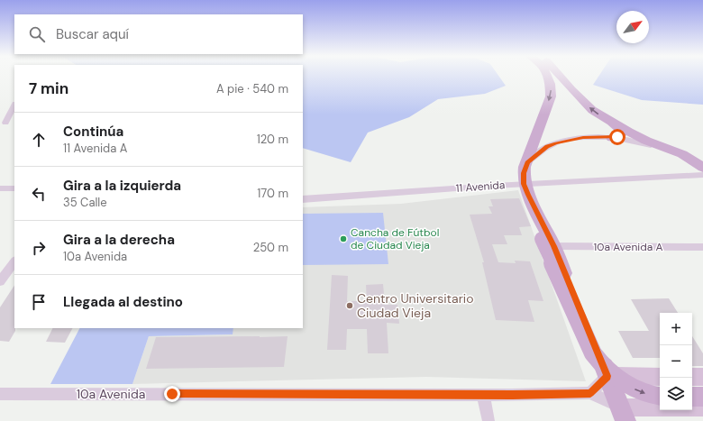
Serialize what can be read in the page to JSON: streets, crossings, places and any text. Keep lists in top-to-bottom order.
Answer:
{
  "streets": {
    "main road": ["10a Avenida"],
    "street": ["11 Avenida", "10a Avenida A"]
  },
  "places": ["Cancha de Fútbol de Ciudad Vieja", "Centro Universitario Ciudad Vieja"],
  "north": "top right",
  "page": {
    "search": "Buscar aquí",
    "heading": ["7 min", "A pie · 540 m"],
    "list": [
      ["Continúa", "11 Avenida A", "120 m"],
      ["Gira a la izquierda", "35 Calle", "170 m"],
      ["Gira a la derecha", "10a Avenida", "250 m"],
      "Llegada al destino"
    ],
    "map_buttons": ["+", "−"]
  }
}
